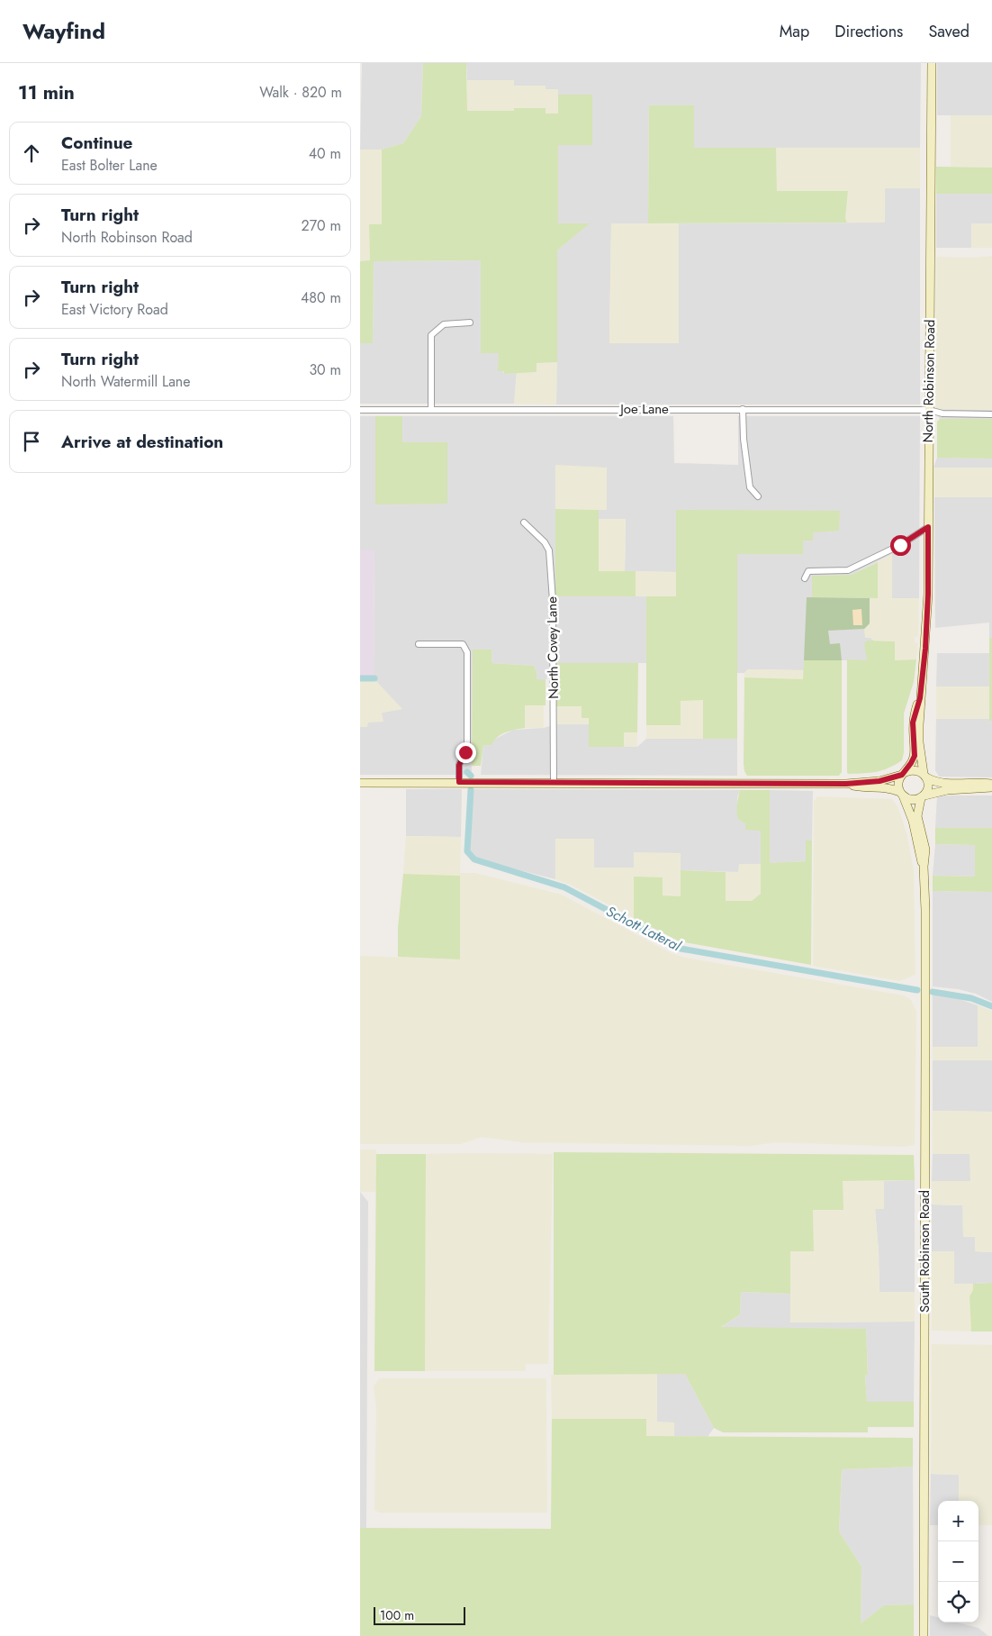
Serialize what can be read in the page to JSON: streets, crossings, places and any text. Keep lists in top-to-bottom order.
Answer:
{
  "streets": {
    "street": [
      "North Robinson Road",
      "Joe Lane",
      "North Covey Lane",
      "South Robinson Road"
    ]
  },
  "crossings": [
    ["North Robinson Road", "Joe Lane"],
    ["North Robinson Road", "South Robinson Road"]
  ],
  "water": ["Schott Lateral"],
  "scale_bar": "100 m",
  "page": {
    "header": "Wayfind",
    "nav": ["Map", "Directions", "Saved"],
    "heading": ["11 min", "Walk · 820 m"],
    "list": [
      ["Continue", "East Bolter Lane", "40 m"],
      ["Turn right", "North Robinson Road", "270 m"],
      ["Turn right", "East Victory Road", "480 m"],
      ["Turn right", "North Watermill Lane", "30 m"],
      "Arrive at destination"
    ],
    "map_buttons": ["+", "−"],
    "scale": "100 m"
  }
}
